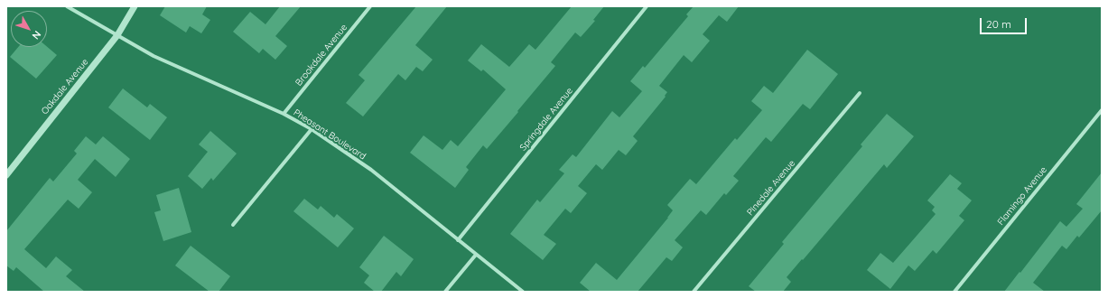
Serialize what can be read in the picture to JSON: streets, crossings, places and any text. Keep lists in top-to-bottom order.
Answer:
{
  "streets": {
    "street": [
      "Brookdale Avenue",
      "Oakdale Avenue",
      "Springdale Avenue",
      "Pheasant Boulevard",
      "Pinedale Avenue",
      "Flamingo Avenue"
    ]
  },
  "crossings": [
    ["Brookdale Avenue", "Pheasant Boulevard"],
    ["Oakdale Avenue", "Pheasant Boulevard"],
    ["Springdale Avenue", "Pheasant Boulevard"]
  ],
  "scale_bar": "20 m",
  "north": "bottom right"
}
